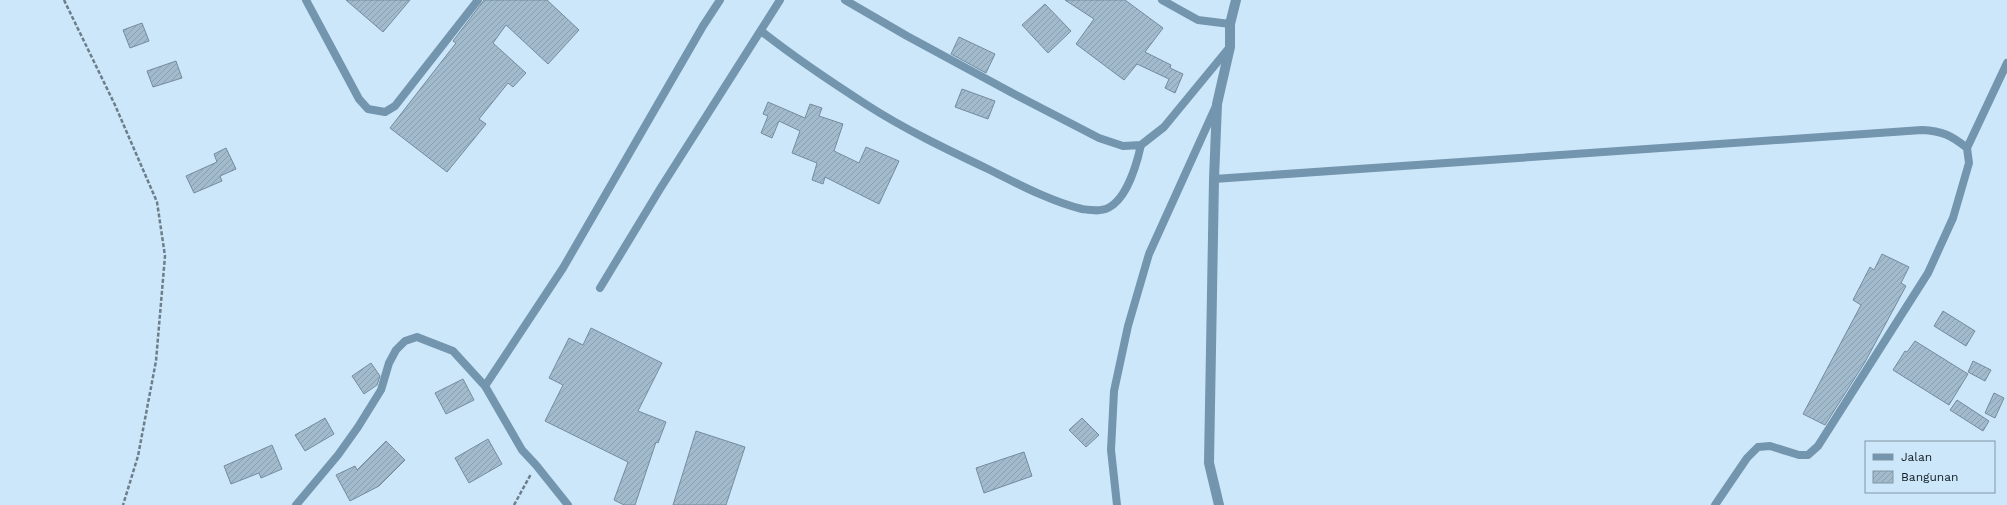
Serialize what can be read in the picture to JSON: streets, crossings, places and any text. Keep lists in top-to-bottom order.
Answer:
{
  "legend": ["Jalan", "Bangunan"]
}
